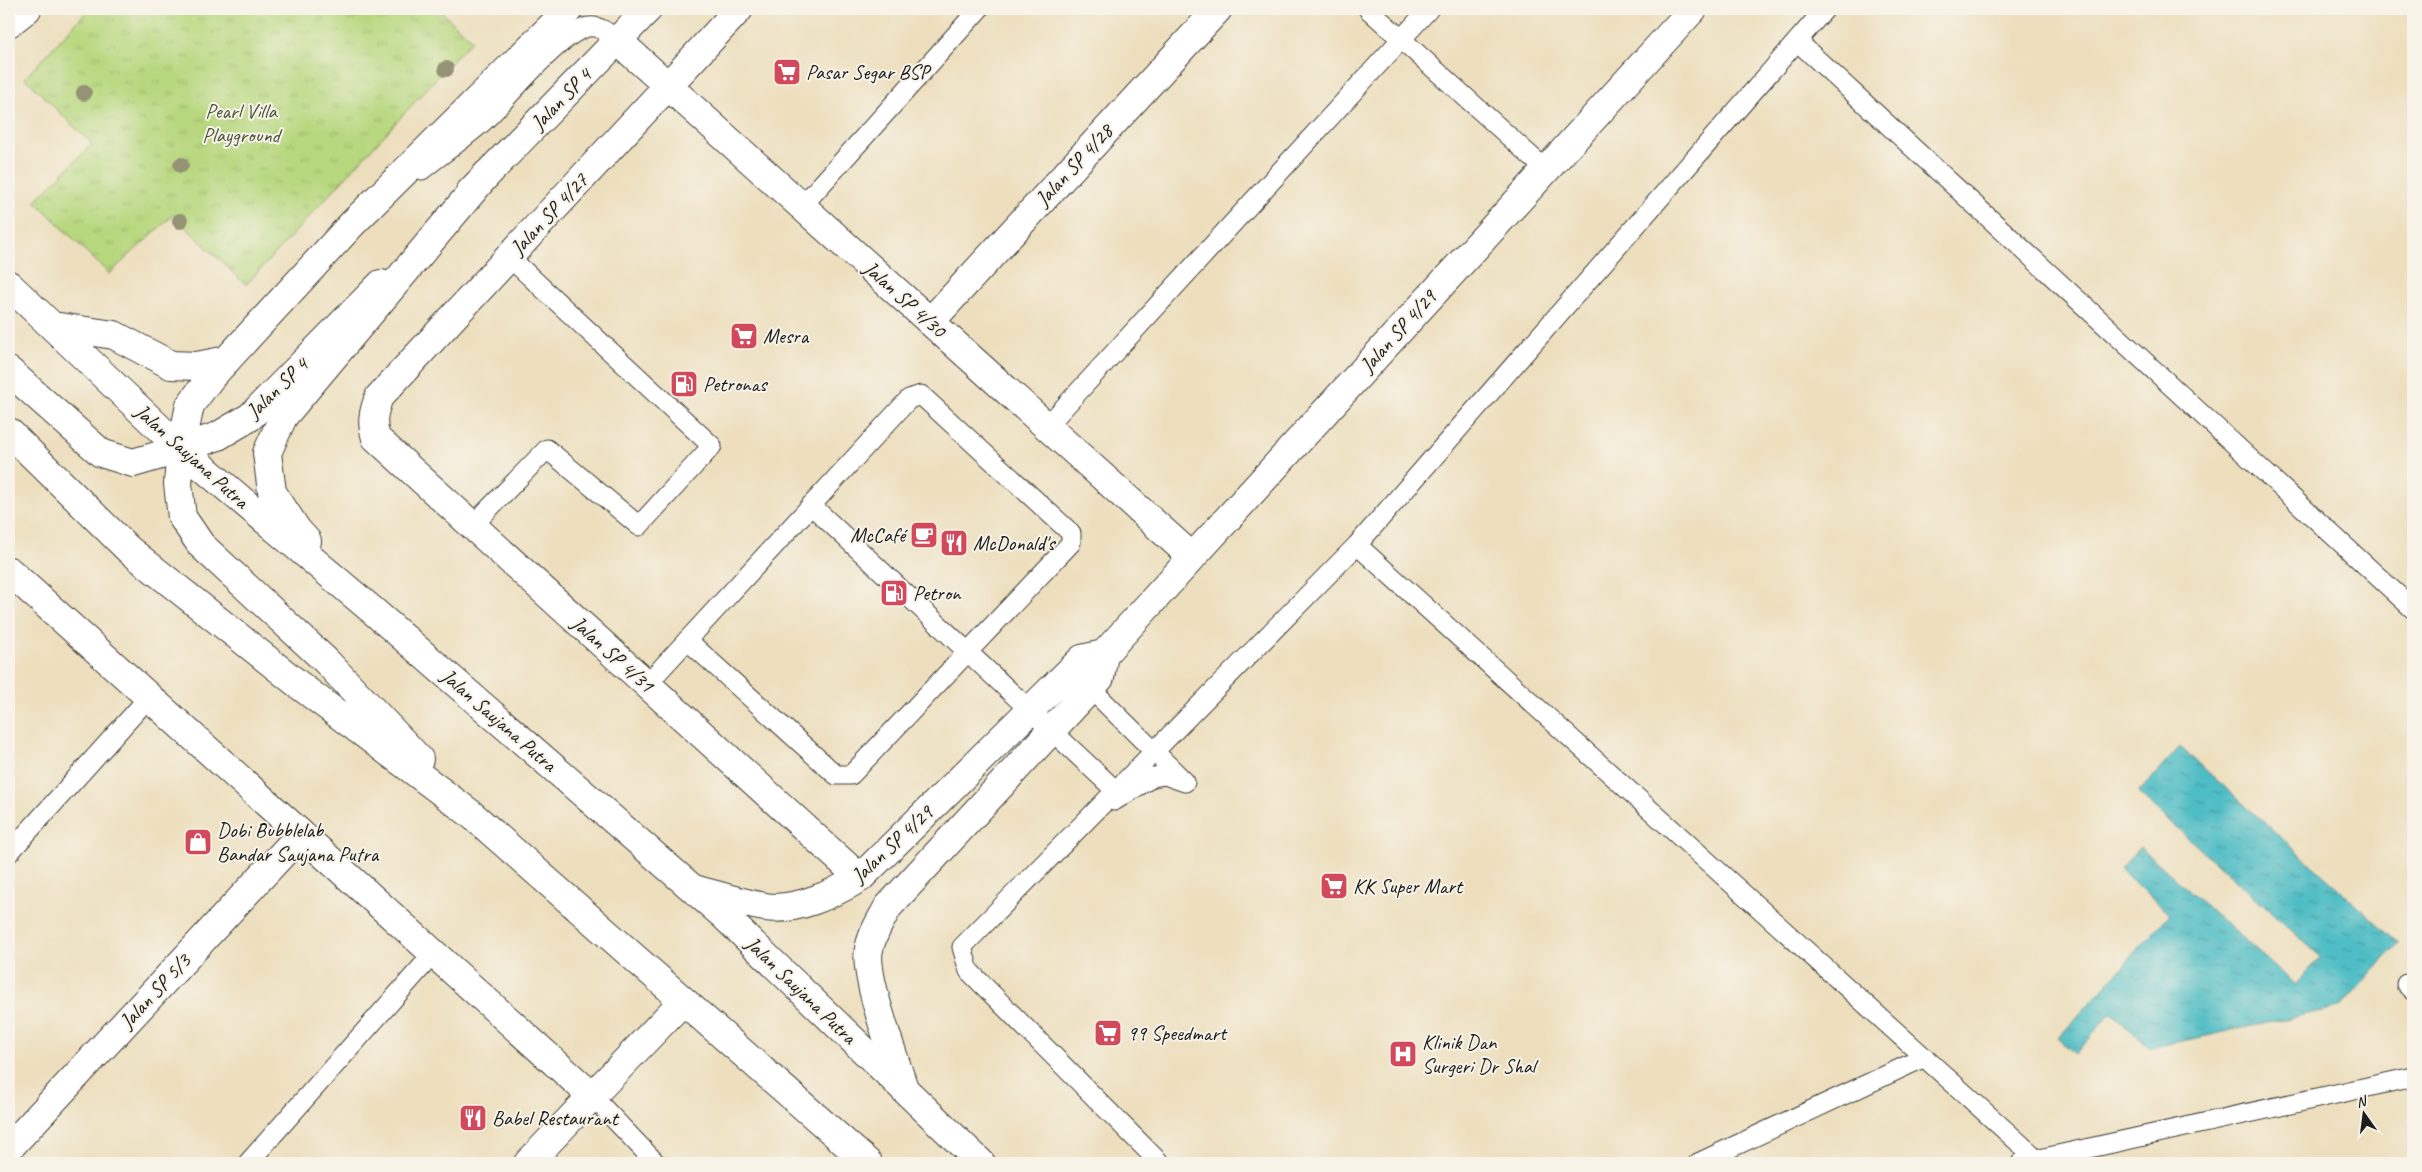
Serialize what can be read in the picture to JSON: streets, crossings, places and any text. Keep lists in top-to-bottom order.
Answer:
{
  "streets": {
    "street": [
      "Jalan SP 4",
      "Jalan SP 4/28",
      "Jalan SP 4/27",
      "Jalan SP 4/30",
      "Jalan SP 4/29",
      "Jalan Saujana Putra",
      "Jalan SP 4/31",
      "Jalan SP 5/3"
    ]
  },
  "crossings": [
    ["Jalan SP 4", "Jalan SP 4/30"],
    ["Jalan SP 4", "Jalan Saujana Putra"],
    ["Jalan SP 4/28", "Jalan SP 4/30"],
    ["Jalan SP 4/27", "Jalan SP 4/30"],
    ["Jalan SP 4/27", "Jalan SP 4/31"],
    ["Jalan SP 4/30", "Jalan SP 4/29"],
    ["Jalan SP 4/29", "Jalan Saujana Putra"],
    ["Jalan SP 4/29", "Jalan SP 4/31"]
  ],
  "parks": ["Pearl Villa Playground"],
  "places": {
    "supermarket": [
      "Pasar Segar BSP",
      "Mesra",
      "KK Super Mart",
      "99 Speedmart"
    ],
    "fuel station": ["Petronas", "Petron"],
    "cafe": ["McCafé"],
    "restaurant": ["McDonald's", "Babel Restaurant"],
    "shop": ["Dobi Bubblelab Bandar Saujana Putra"],
    "hospital": ["Klinik Dan Surgeri Dr Shal"]
  },
  "north": "top"
}
